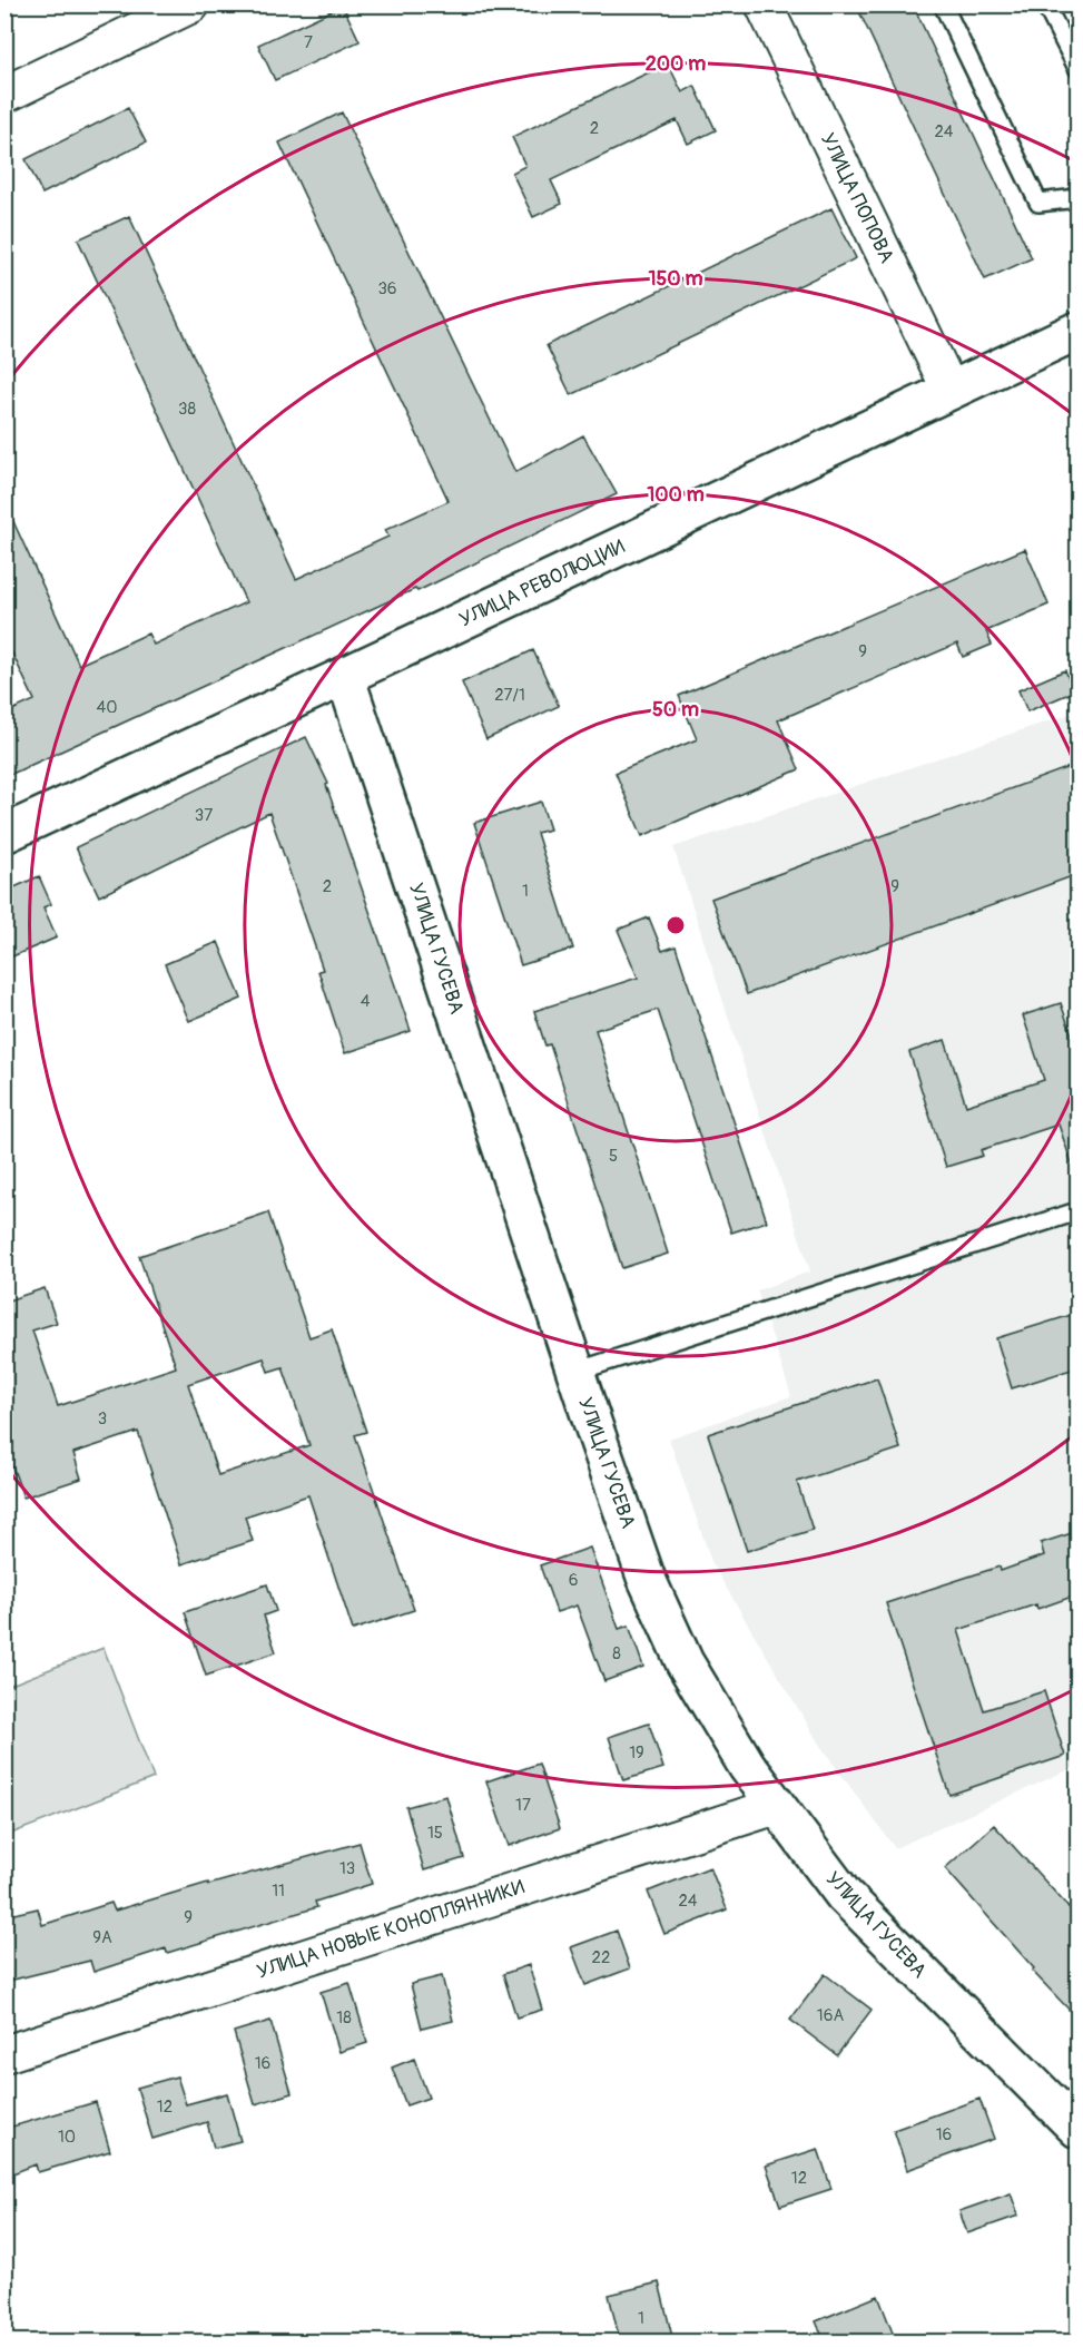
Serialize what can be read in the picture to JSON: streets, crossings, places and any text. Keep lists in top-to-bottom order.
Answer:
{
  "streets": {
    "main road": ["УЛИЦА РЕВОЛЮЦИИ", "УЛИЦА ГУСЕВА"],
    "street": ["УЛИЦА ПОПОВА", "УЛИЦА НОВЫЕ КОНОПЛЯННИКИ"]
  },
  "crossings": [
    ["УЛИЦА ПОПОВА", "УЛИЦА РЕВОЛЮЦИИ"],
    ["УЛИЦА РЕВОЛЮЦИИ", "УЛИЦА ГУСЕВА"],
    ["УЛИЦА ГУСЕВА", "УЛИЦА НОВЫЕ КОНОПЛЯННИКИ"]
  ],
  "house_numbers": [
    "7",
    "2",
    "24",
    "36",
    "38",
    "9",
    "27/1",
    "40",
    "37",
    "2",
    "9",
    "1",
    "4",
    "5",
    "3",
    "6",
    "8",
    "19",
    "17",
    "15",
    "13",
    "11",
    "24",
    "9",
    "9А",
    "22",
    "16А",
    "18",
    "16",
    "12",
    "16",
    "10",
    "12",
    "1"
  ],
  "rings": [
    "200 m",
    "150 m",
    "100 m",
    "50 m"
  ]
}
